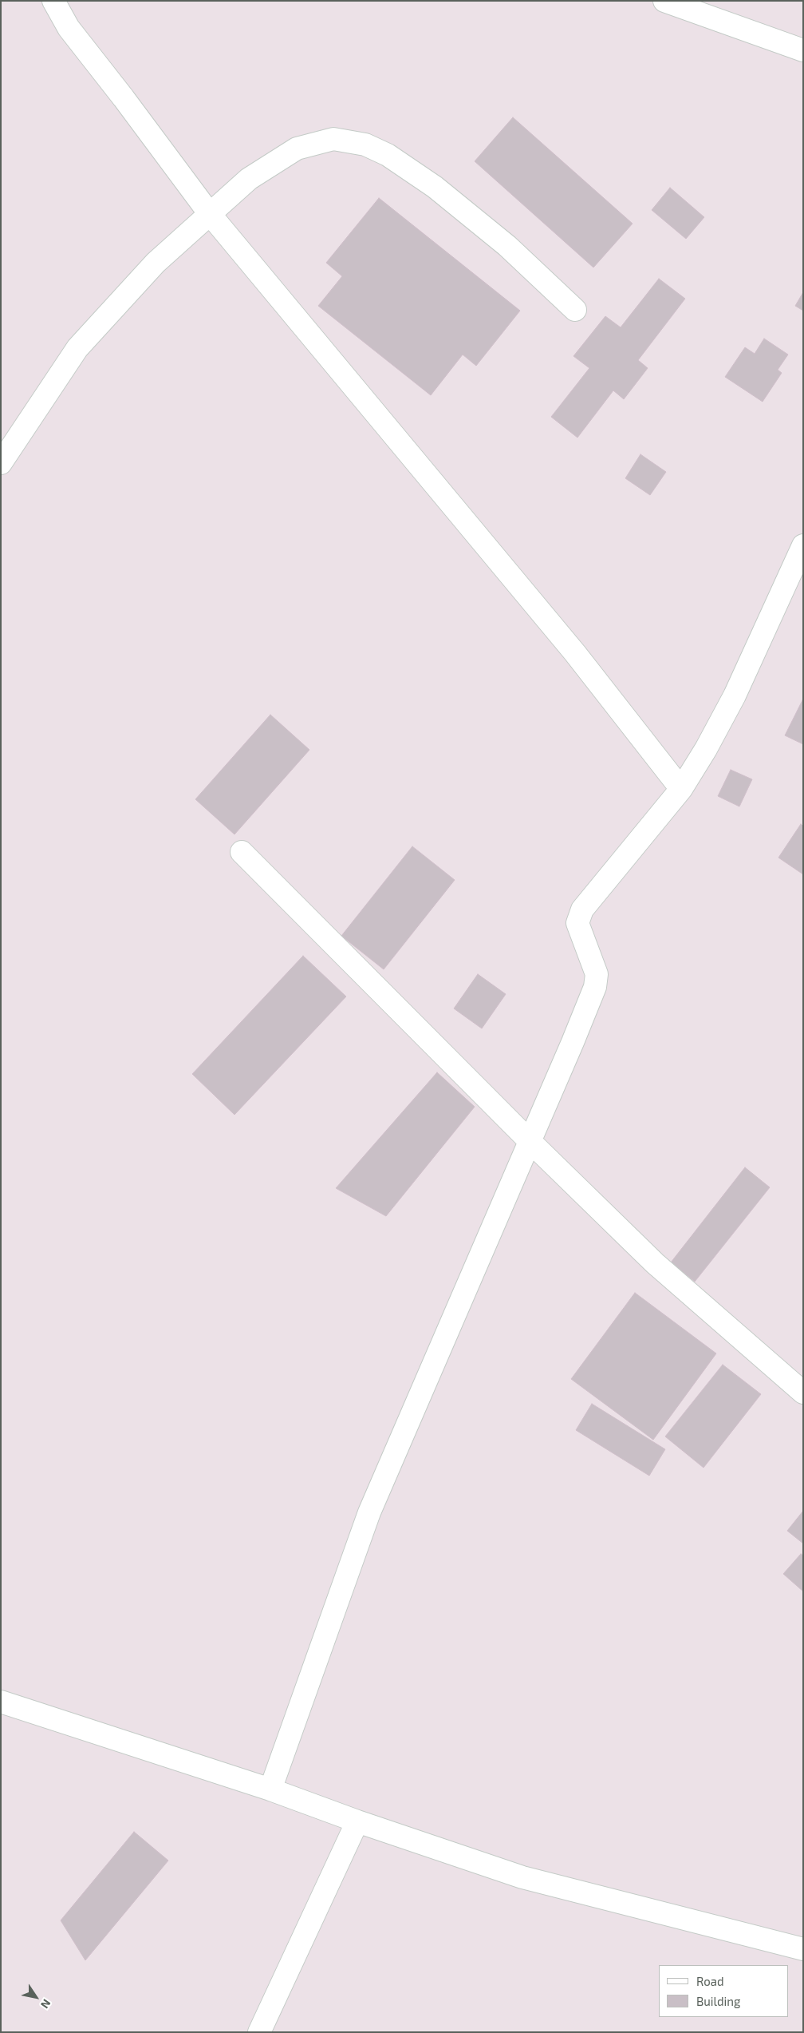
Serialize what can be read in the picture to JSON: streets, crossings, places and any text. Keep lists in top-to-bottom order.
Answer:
{
  "legend": ["Road", "Building"],
  "north": "bottom right"
}
